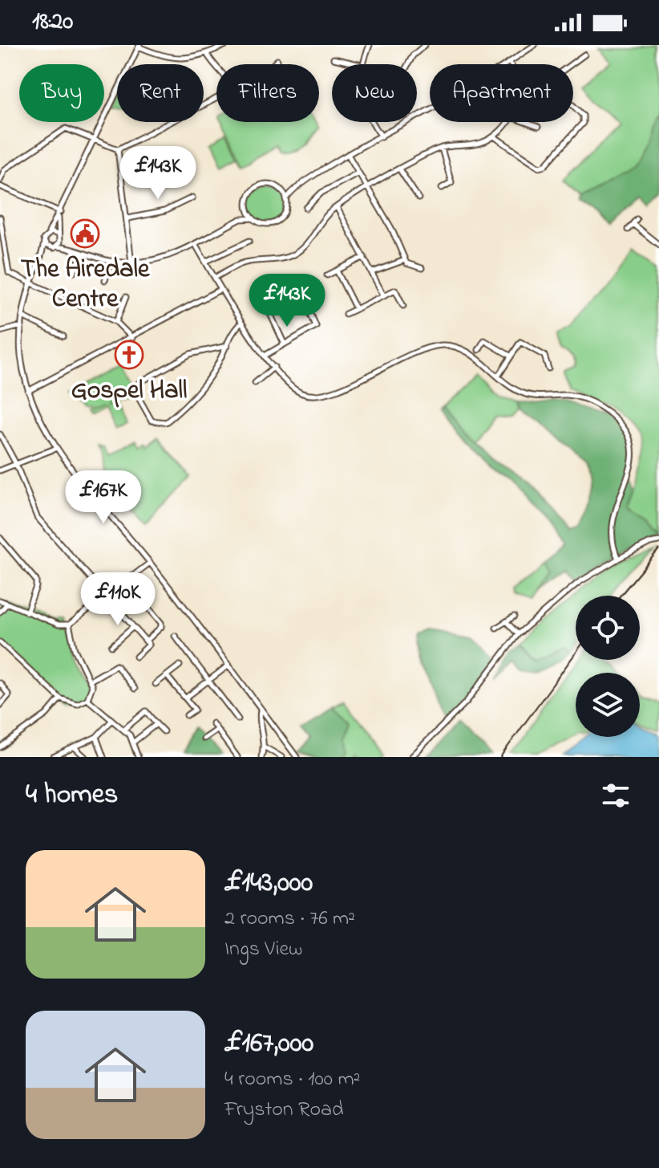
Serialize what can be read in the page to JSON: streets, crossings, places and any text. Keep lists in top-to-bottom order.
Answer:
{
  "places": {
    "public building": ["The Airedale Centre"],
    "church": ["Gospel Hall"]
  },
  "page": {
    "status": "18:20",
    "chip": [
      "Buy",
      "Rent",
      "Filters",
      "New",
      "Apartment"
    ],
    "price": [
      "£143K",
      "£143K",
      "£167K",
      "£110K"
    ],
    "heading": "4 homes",
    "list": [
      {
        "name": "£143,000",
        "note": "2 rooms · 76 m² · Ings View"
      },
      {
        "name": "£167,000",
        "note": "4 rooms · 100 m² · Fryston Road"
      }
    ]
  }
}
